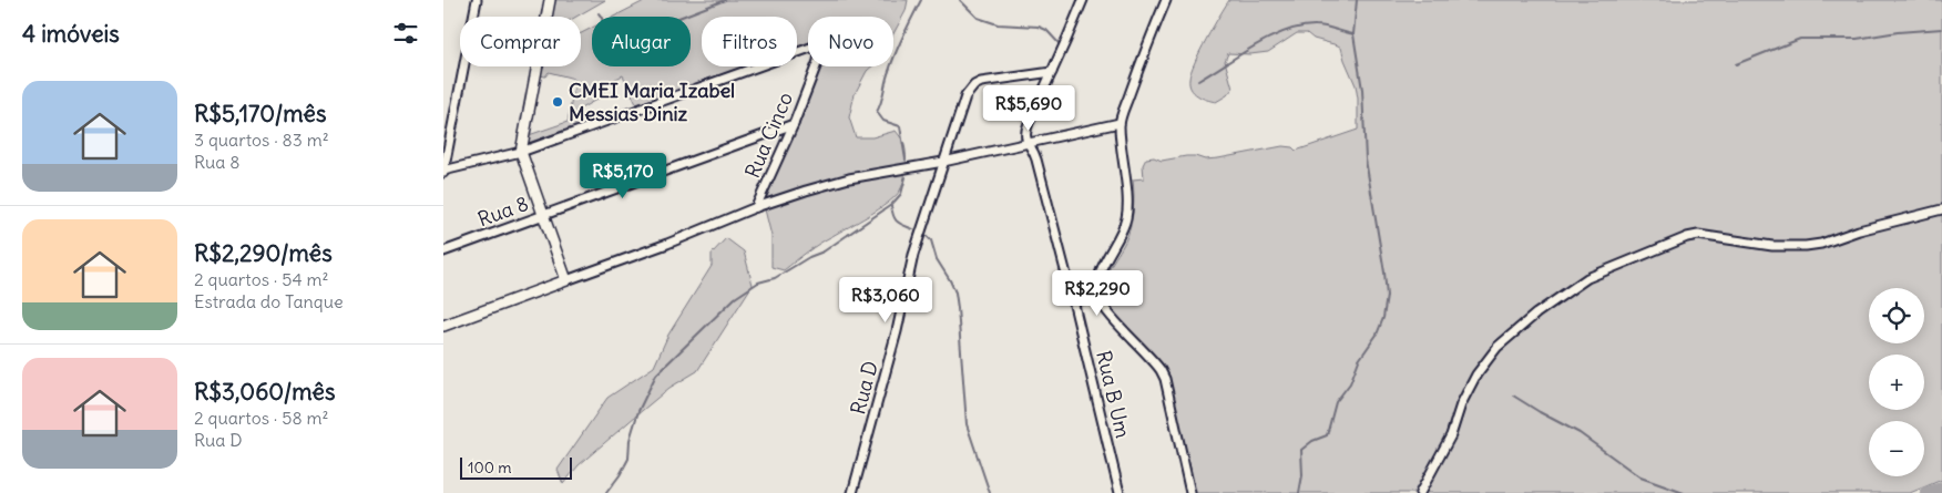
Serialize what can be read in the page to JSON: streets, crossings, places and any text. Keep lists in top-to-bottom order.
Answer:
{
  "streets": {
    "street": [
      "Rua Cinco",
      "Rua 8",
      "Rua D",
      "Rua B Um"
    ]
  },
  "crossings": [
    ["Rua Cinco", "Rua 8"]
  ],
  "places": ["CMEI Maria Izabel Messias Diniz"],
  "scale_bar": "100 m",
  "page": {
    "heading": "4 imóveis",
    "chip": [
      "Comprar",
      "Alugar",
      "Filtros",
      "Novo"
    ],
    "list": [
      {
        "name": "R$5,170/mês",
        "note": "3 quartos · 83 m² · Rua 8"
      },
      {
        "name": "R$2,290/mês",
        "note": "2 quartos · 54 m² · Estrada do Tanque"
      },
      {
        "name": "R$3,060/mês",
        "note": "2 quartos · 58 m² · Rua D"
      }
    ],
    "price": [
      "R$5,690",
      "R$5,170",
      "R$2,290",
      "R$3,060"
    ],
    "map_buttons": ["+", "−"],
    "scale": "100 m"
  }
}
